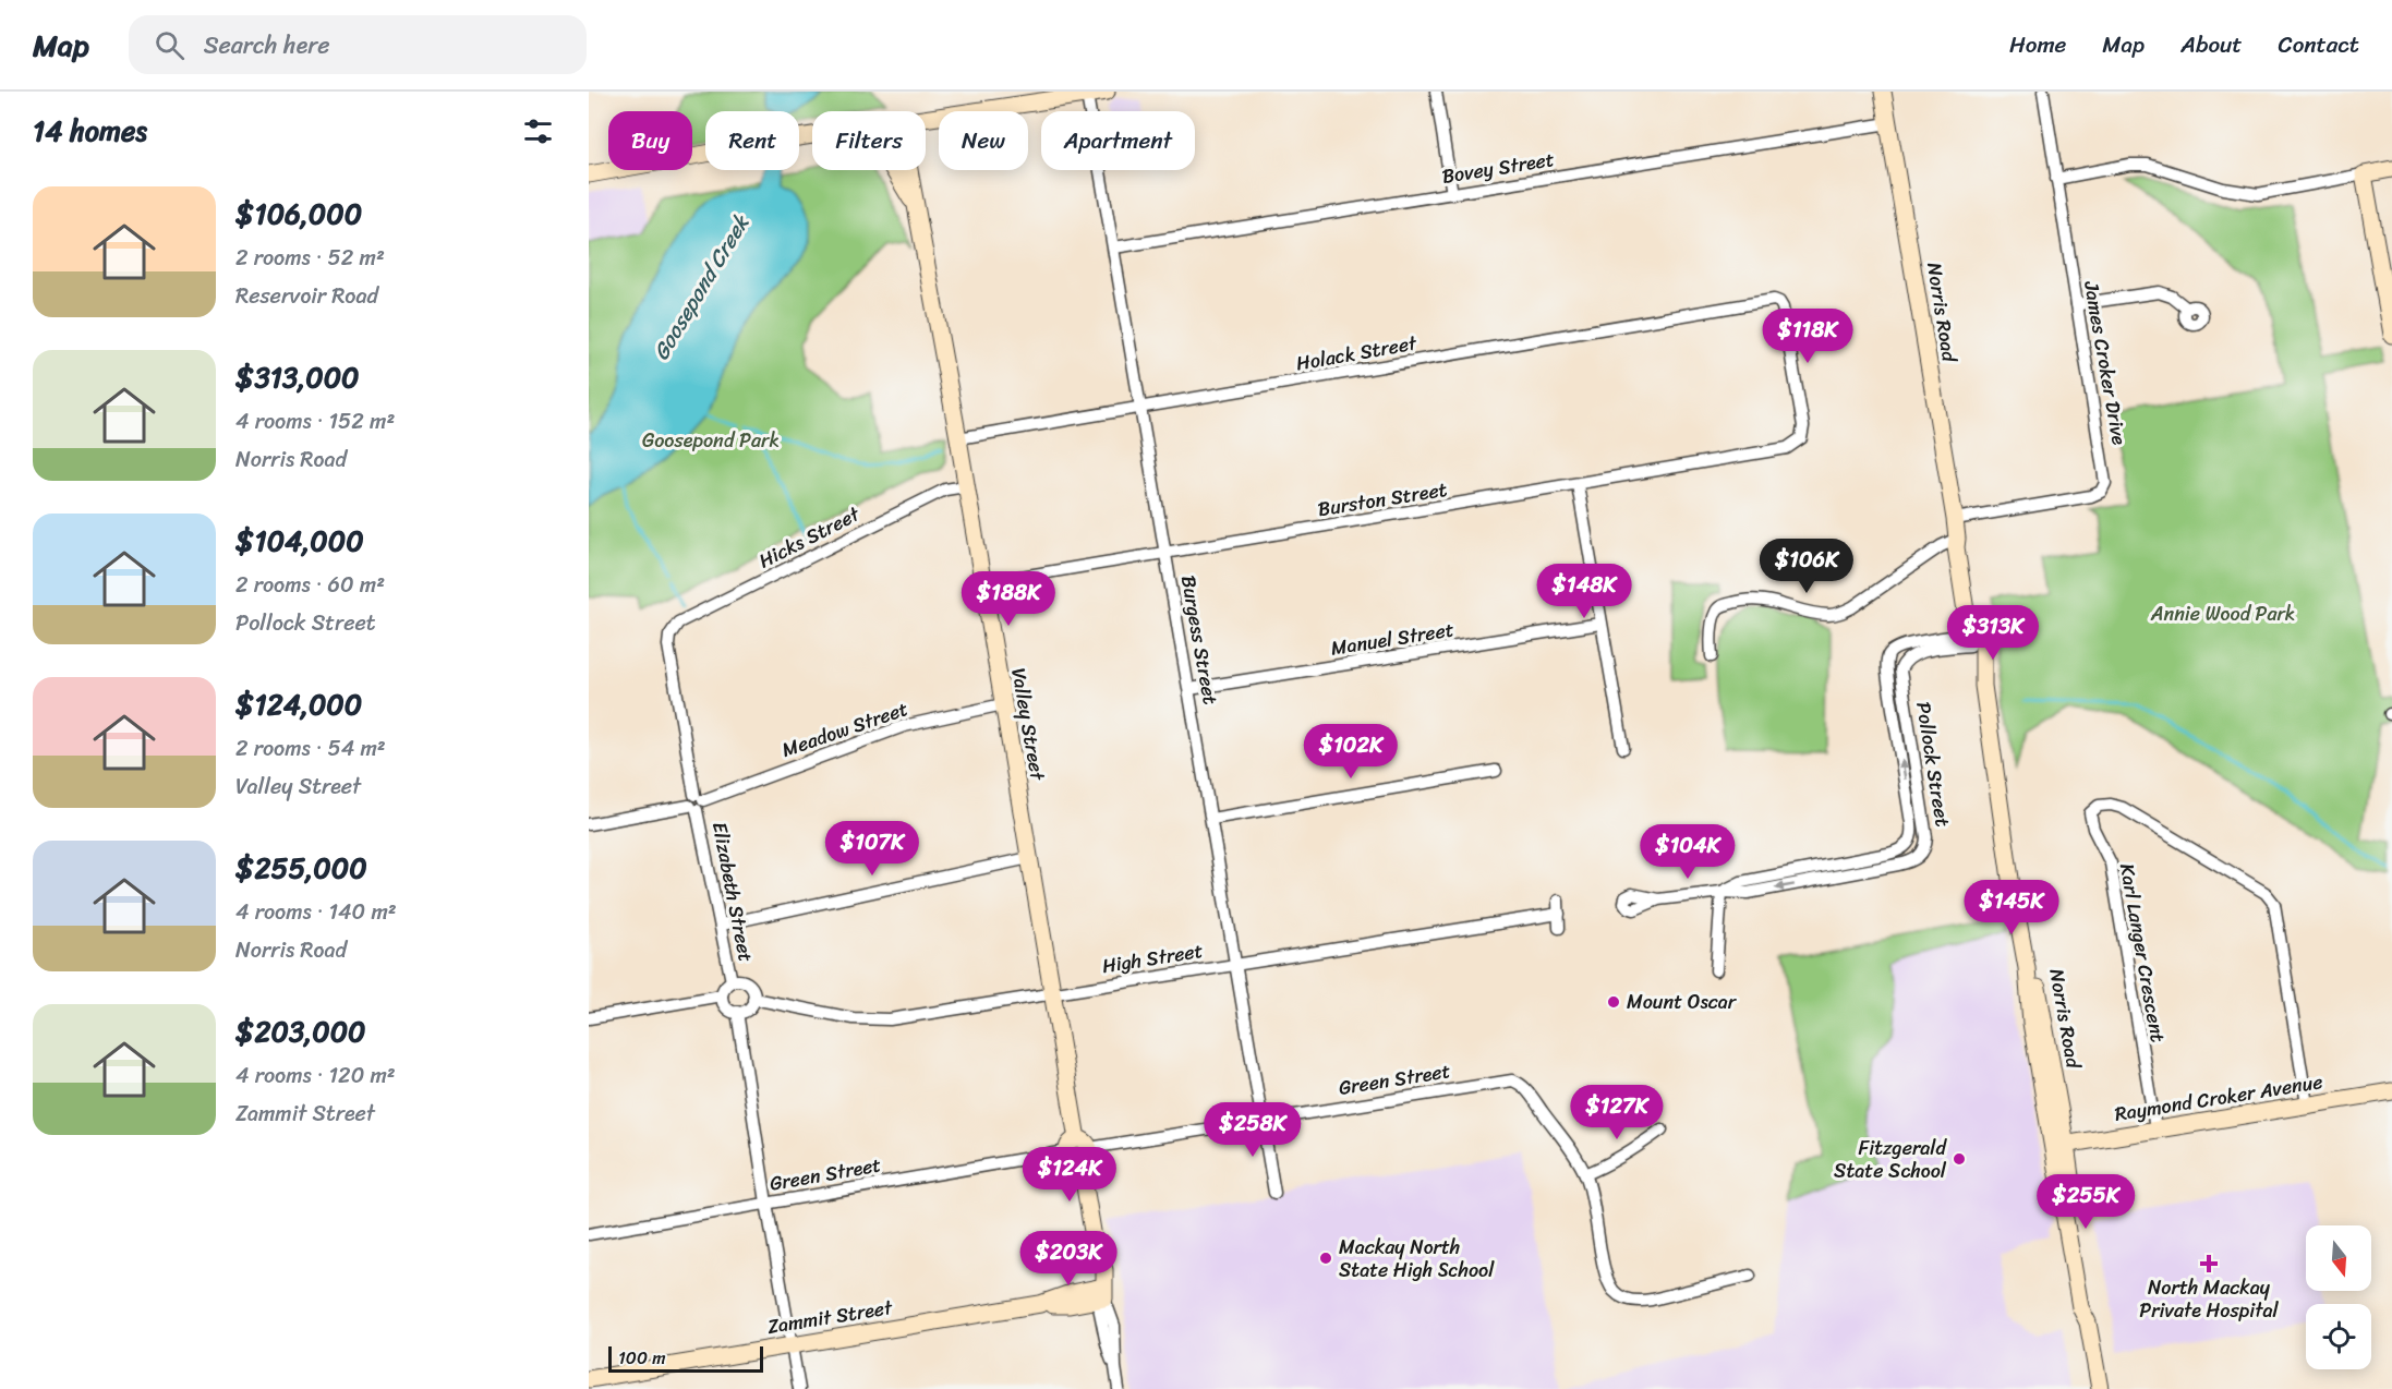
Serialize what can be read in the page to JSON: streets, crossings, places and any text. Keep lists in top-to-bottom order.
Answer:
{
  "streets": {
    "street": [
      "Bovey Street",
      "Norris Road",
      "Holack Street",
      "James Croker Drive",
      "Burston Street",
      "Hicks Street",
      "Manuel Street",
      "Burgess Street",
      "Valley Street",
      "Meadow Street",
      "Pollock Street",
      "Elizabeth Street",
      "Karl Langer Crescent",
      "High Street",
      "Green Street",
      "Raymond Croker Avenue",
      "Zammit Street"
    ]
  },
  "crossings": [
    ["Bovey Street", "Norris Road"],
    ["Bovey Street", "Burgess Street"],
    ["Norris Road", "James Croker Drive"],
    ["Norris Road", "Raymond Croker Avenue"],
    ["Holack Street", "Burston Street"],
    ["Holack Street", "Burgess Street"],
    ["Holack Street", "Valley Street"],
    ["Burston Street", "Burgess Street"],
    ["Burston Street", "Valley Street"],
    ["Hicks Street", "Valley Street"],
    ["Hicks Street", "Elizabeth Street"],
    ["Manuel Street", "Burgess Street"],
    ["Burgess Street", "High Street"],
    ["Burgess Street", "Green Street"],
    ["Valley Street", "Meadow Street"],
    ["Valley Street", "High Street"],
    ["Valley Street", "Green Street"],
    ["Valley Street", "Zammit Street"],
    ["Meadow Street", "Elizabeth Street"],
    ["Elizabeth Street", "High Street"],
    ["Karl Langer Crescent", "Raymond Croker Avenue"]
  ],
  "water": ["Goosepond Creek"],
  "parks": ["Goosepond Park", "Annie Wood Park"],
  "places": {
    "other": ["Mount Oscar", "Fitzgerald State School", "Mackay North State High School"],
    "health": ["North Mackay Private Hospital"]
  },
  "scale_bar": "100 m",
  "north": "bottom",
  "page": {
    "header": "Map",
    "search": "Search here",
    "nav": [
      "Home",
      "Map",
      "About",
      "Contact"
    ],
    "heading": "14 homes",
    "chip": [
      "Buy",
      "Rent",
      "Filters",
      "New",
      "Apartment"
    ],
    "list": [
      {
        "name": "$106,000",
        "note": "2 rooms · 52 m² · Reservoir Road"
      },
      {
        "name": "$313,000",
        "note": "4 rooms · 152 m² · Norris Road"
      },
      {
        "name": "$104,000",
        "note": "2 rooms · 60 m² · Pollock Street"
      },
      {
        "name": "$124,000",
        "note": "2 rooms · 54 m² · Valley Street"
      },
      {
        "name": "$255,000",
        "note": "4 rooms · 140 m² · Norris Road"
      },
      {
        "name": "$203,000",
        "note": "4 rooms · 120 m² · Zammit Street"
      }
    ],
    "price": [
      "$118K",
      "$106K",
      "$148K",
      "$188K",
      "$313K",
      "$102K",
      "$107K",
      "$104K",
      "$145K",
      "$127K",
      "$258K",
      "$124K",
      "$255K",
      "$203K"
    ],
    "scale": "100 m"
  }
}
